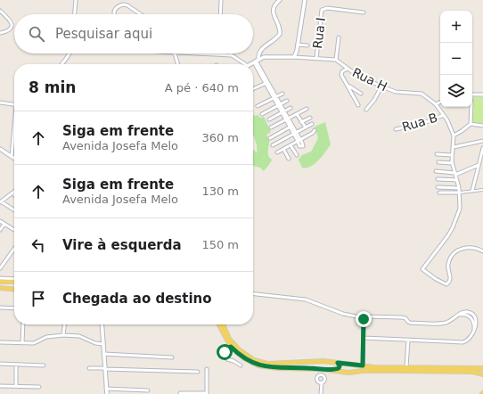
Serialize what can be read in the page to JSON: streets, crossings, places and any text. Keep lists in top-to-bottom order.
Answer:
{
  "streets": {
    "street": ["Rua I", "Rua H", "Rua B"]
  },
  "crossings": [
    ["Rua H", "Rua B"]
  ],
  "page": {
    "map_buttons": ["+", "−"],
    "search": "Pesquisar aqui",
    "heading": ["8 min", "A pé · 640 m"],
    "list": [
      ["Siga em frente", "Avenida Josefa Melo", "360 m"],
      ["Siga em frente", "Avenida Josefa Melo", "130 m"],
      ["Vire à esquerda", "150 m"],
      "Chegada ao destino"
    ]
  }
}
